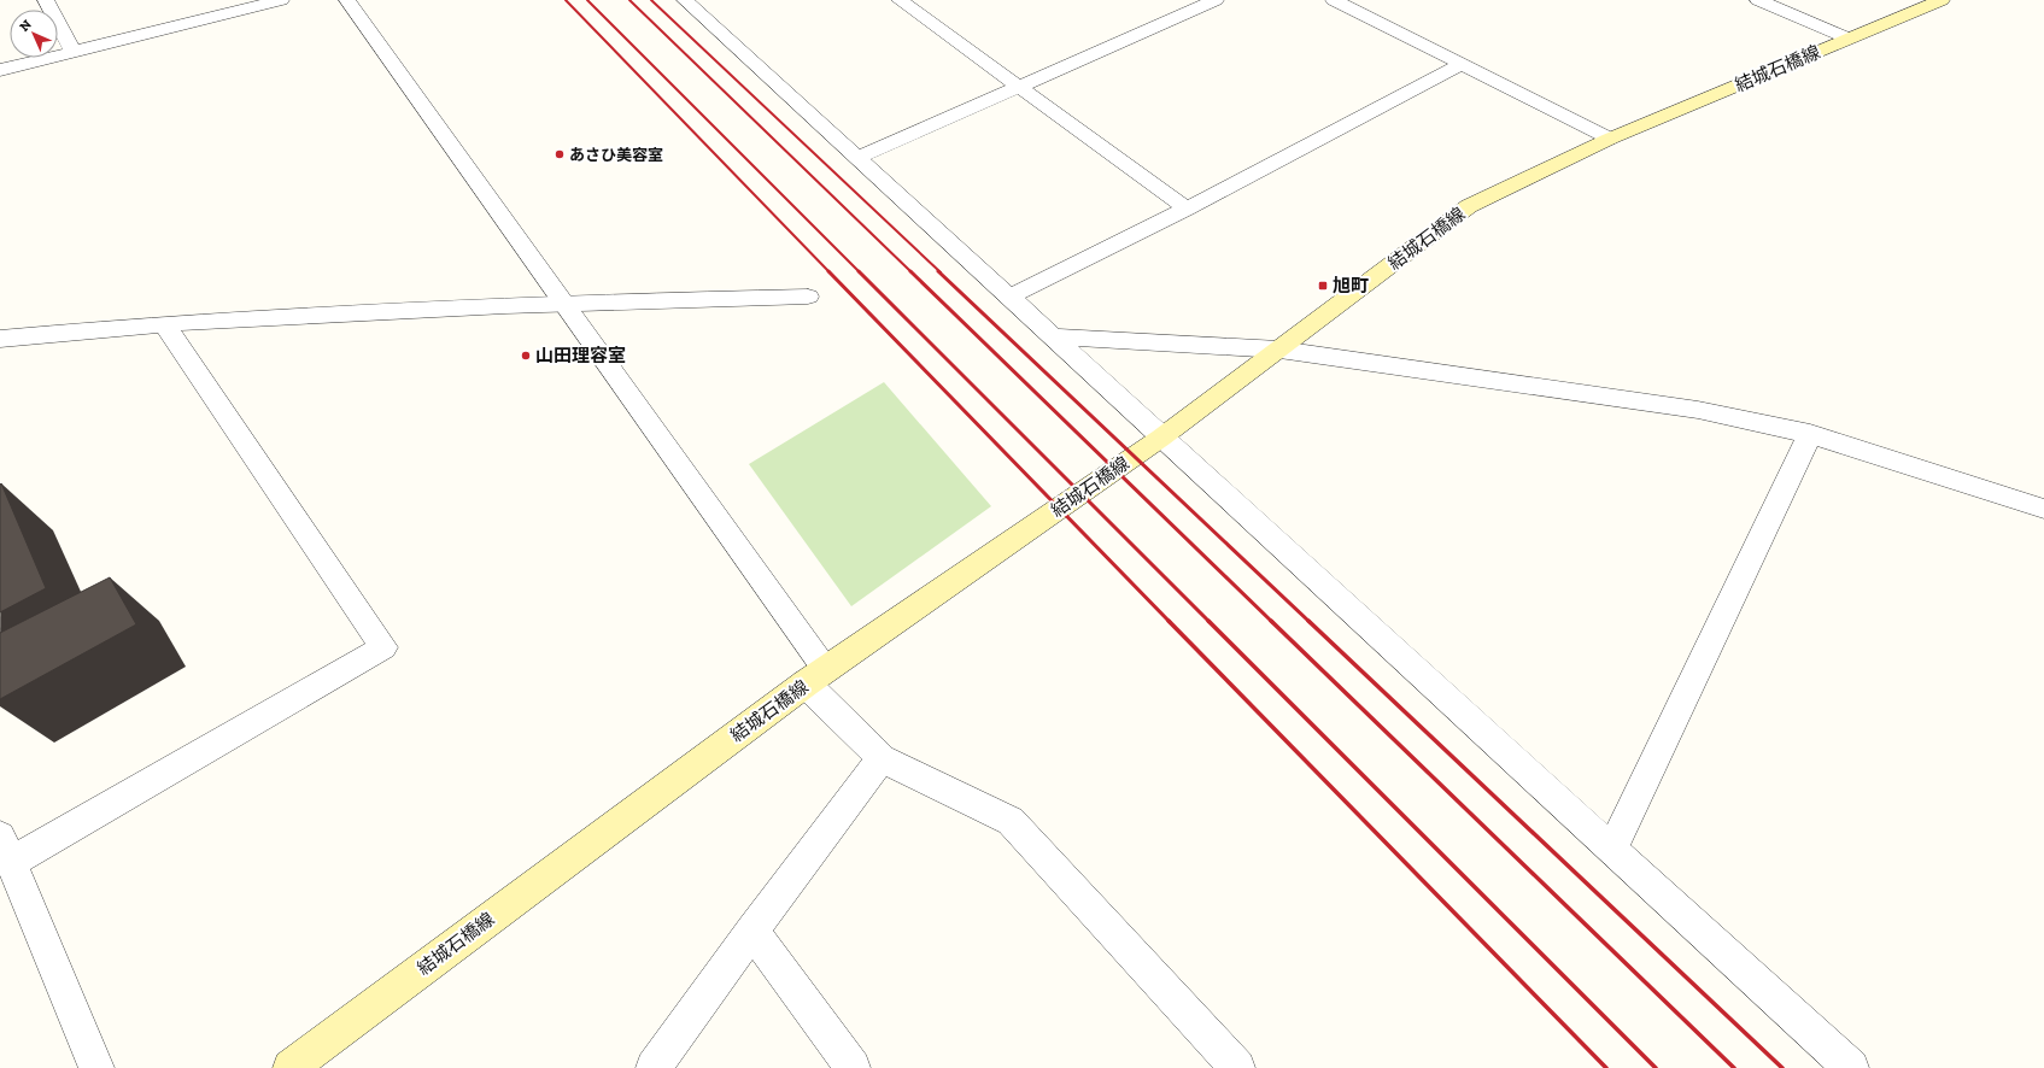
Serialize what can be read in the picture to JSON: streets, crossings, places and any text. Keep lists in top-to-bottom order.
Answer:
{
  "streets": {
    "main road": ["結城石橋線"]
  },
  "places": {
    "other": ["あさひ美容室", "山田理容室"],
    "transit": ["旭町"]
  },
  "north": "top left"
}
